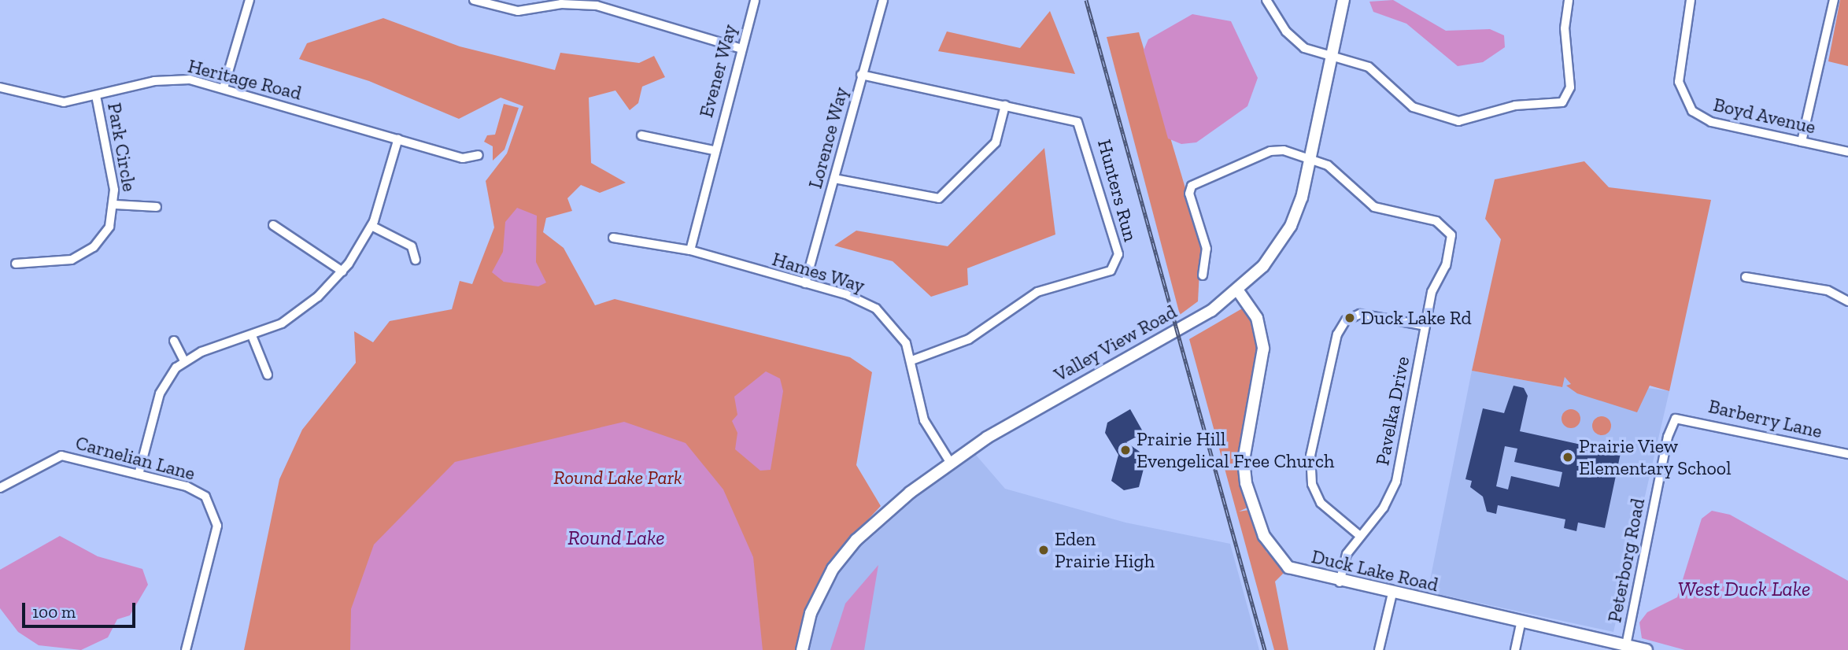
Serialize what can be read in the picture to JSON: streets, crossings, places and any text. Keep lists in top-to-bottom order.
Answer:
{
  "streets": {
    "street": [
      "Evener Way",
      "Heritage Road",
      "Boyd Avenue",
      "Lorence Way",
      "Park Circle",
      "Hunters Run",
      "Hames Way",
      "Valley View Road",
      "Pavelka Drive",
      "Barberry Lane",
      "Carnelian Lane",
      "Peterborg Road",
      "Duck Lake Road"
    ]
  },
  "crossings": [
    ["Evener Way", "Hames Way"],
    ["Heritage Road", "Park Circle"],
    ["Lorence Way", "Hunters Run"],
    ["Lorence Way", "Hames Way"],
    ["Hunters Run", "Hames Way"],
    ["Hames Way", "Valley View Road"],
    ["Valley View Road", "Pavelka Drive"],
    ["Valley View Road", "Duck Lake Road"],
    ["Pavelka Drive", "Duck Lake Road"],
    ["Barberry Lane", "Peterborg Road"],
    ["Peterborg Road", "Duck Lake Road"]
  ],
  "water": ["Round Lake", "West Duck Lake"],
  "parks": ["Round Lake Park"],
  "places": [
    "Duck Lake Rd",
    "Prairie Hill Evengelical Free Church",
    "Prairie View Elementary School",
    "Eden Prairie High"
  ],
  "scale_bar": "100 m"
}
